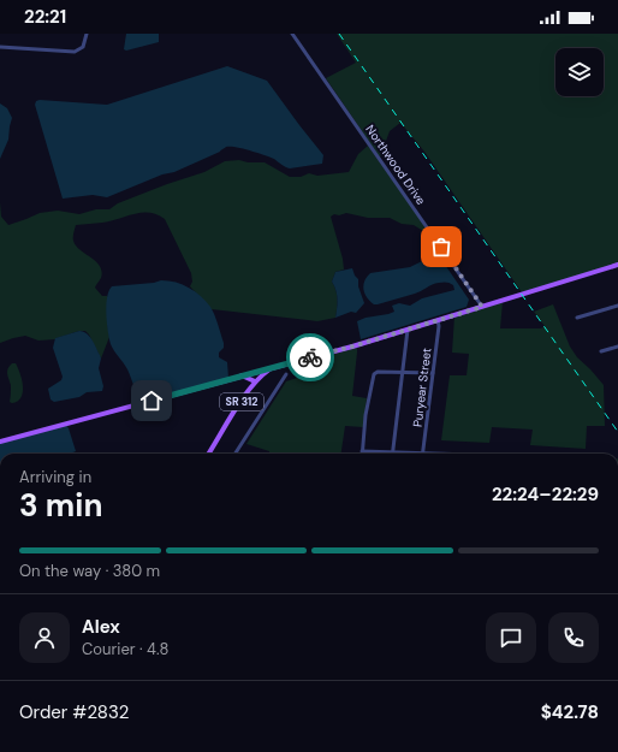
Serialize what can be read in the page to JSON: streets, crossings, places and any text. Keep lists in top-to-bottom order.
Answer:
{
  "streets": {
    "main road": ["SR 312"],
    "street": ["Northwood Drive", "Puryear Street"]
  },
  "page": {
    "status": "22:21",
    "heading": ["3 min", "Arriving in", "22:24–22:29"],
    "panel": [
      "Alex",
      "Courier · 4.8",
      "Order #2832",
      "$42.78"
    ],
    "bar": "On the way · 380 m"
  }
}
